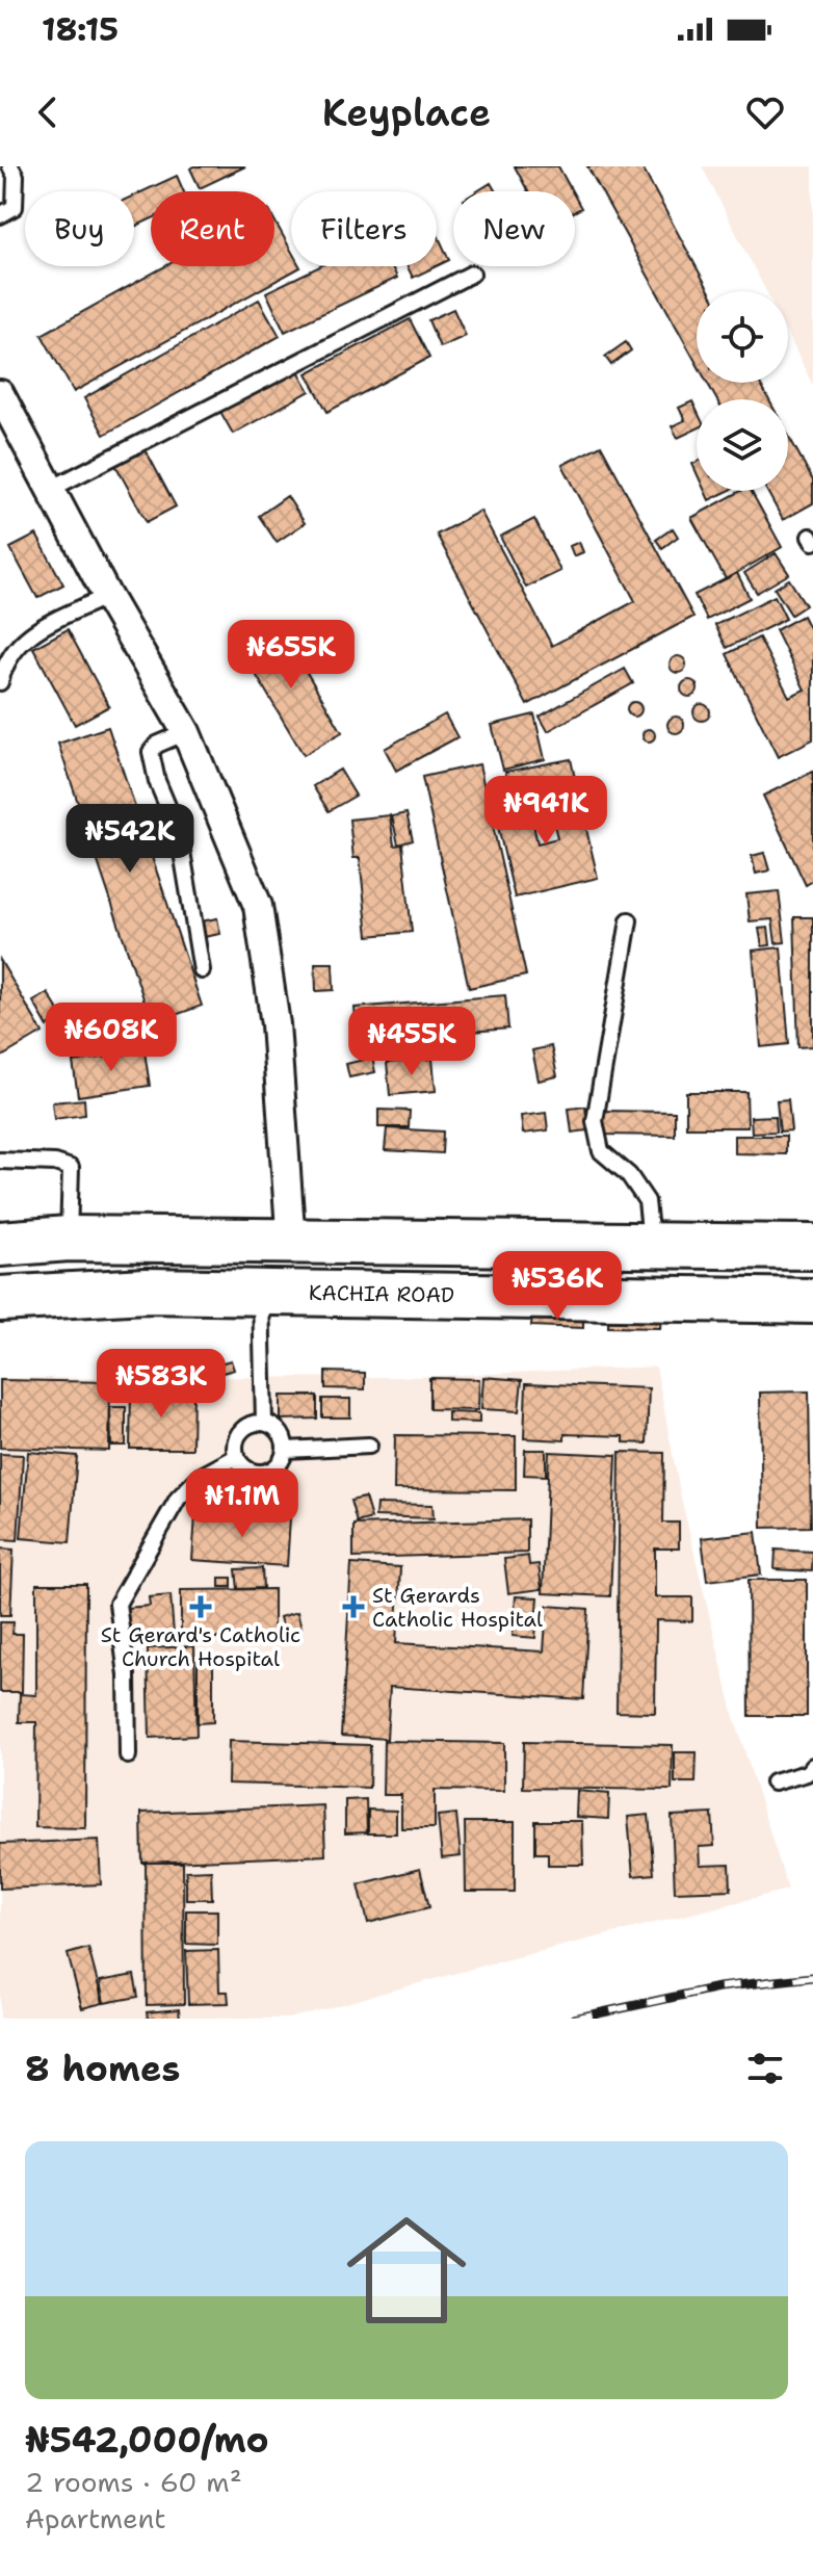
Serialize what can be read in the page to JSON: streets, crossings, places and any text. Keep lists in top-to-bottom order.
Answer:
{
  "streets": {
    "main road": ["KACHIA ROAD"]
  },
  "places": {
    "health": ["St Gerard's Catholic Church Hospital", "St Gerards Catholic Hospital"]
  },
  "page": {
    "status": "18:15",
    "header": "Keyplace",
    "chip": [
      "Buy",
      "Rent",
      "Filters",
      "New"
    ],
    "price": [
      "₦655K",
      "₦941K",
      "₦542K",
      "₦608K",
      "₦455K",
      "₦536K",
      "₦583K",
      "₦1.1M"
    ],
    "heading": "8 homes",
    "list": [
      {
        "name": "₦542,000/mo",
        "note": "2 rooms · 60 m² · Apartment"
      }
    ]
  }
}
